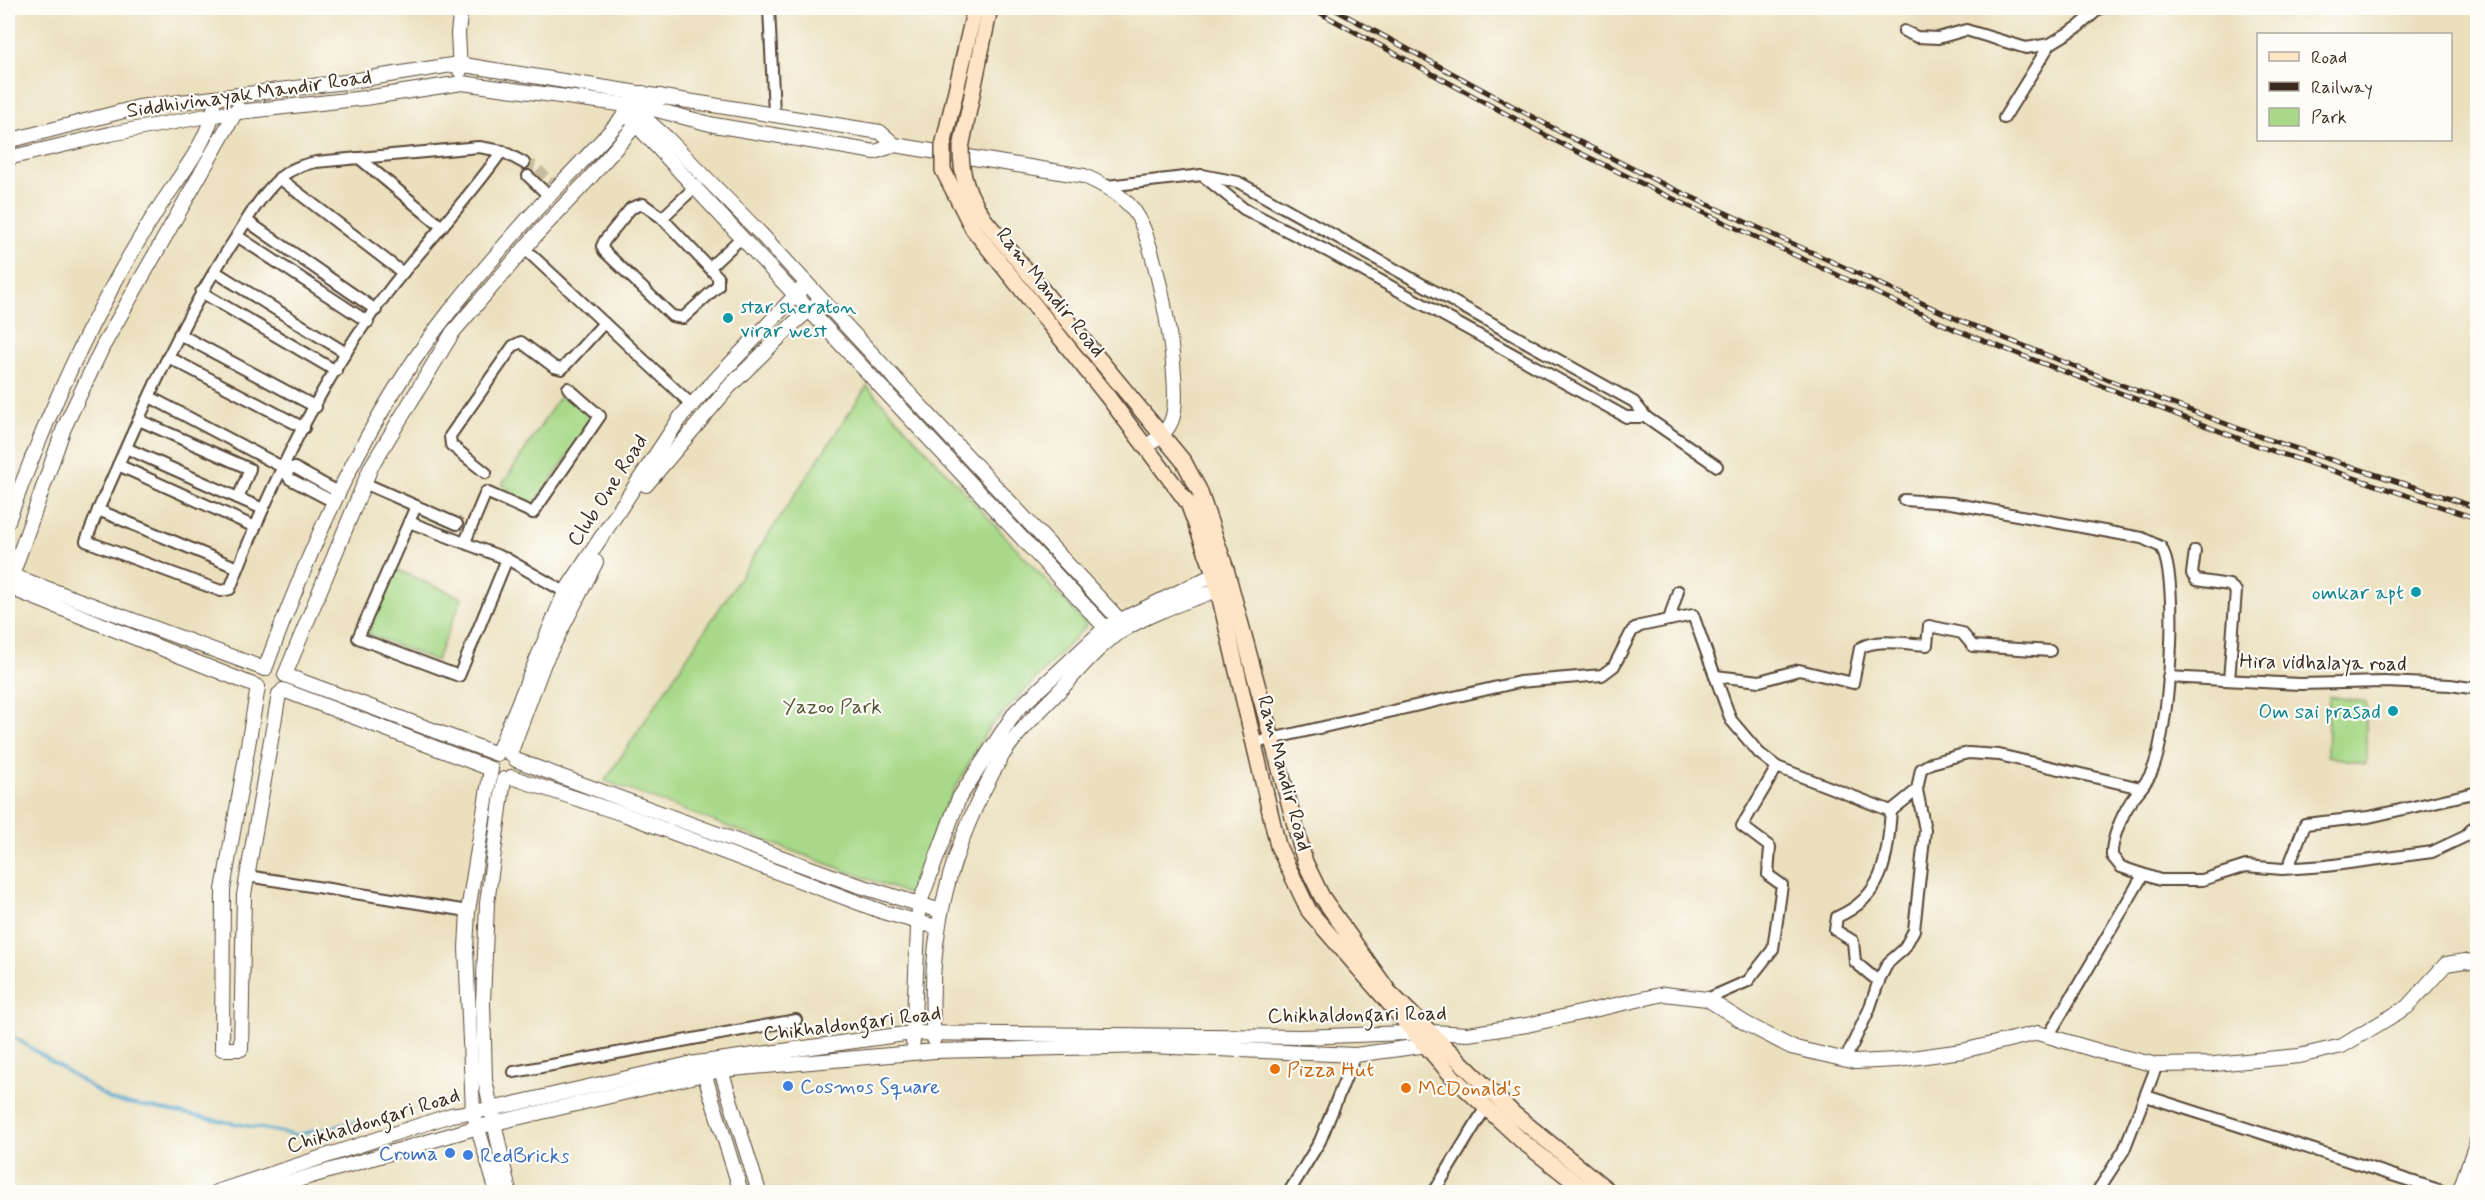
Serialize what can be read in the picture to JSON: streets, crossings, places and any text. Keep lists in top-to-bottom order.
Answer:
{
  "streets": {
    "main road": ["Ram Mandir Road"],
    "street": [
      "Siddhivinayak Mandir Road",
      "Club One Road",
      "Hira vidhalaya road",
      "Chikhaldongari Road"
    ]
  },
  "crossings": [
    ["Ram Mandir Road", "Chikhaldongari Road"],
    ["Club One Road", "Chikhaldongari Road"]
  ],
  "parks": ["Yazoo Park"],
  "places": [
    "star sheraton virar west",
    "omkar apt",
    "Om sai prasad",
    "Pizza Hut",
    "Cosmos Square",
    "McDonald's",
    "Croma",
    "RedBricks"
  ],
  "legend": ["Road", "Railway", "Park"]
}
